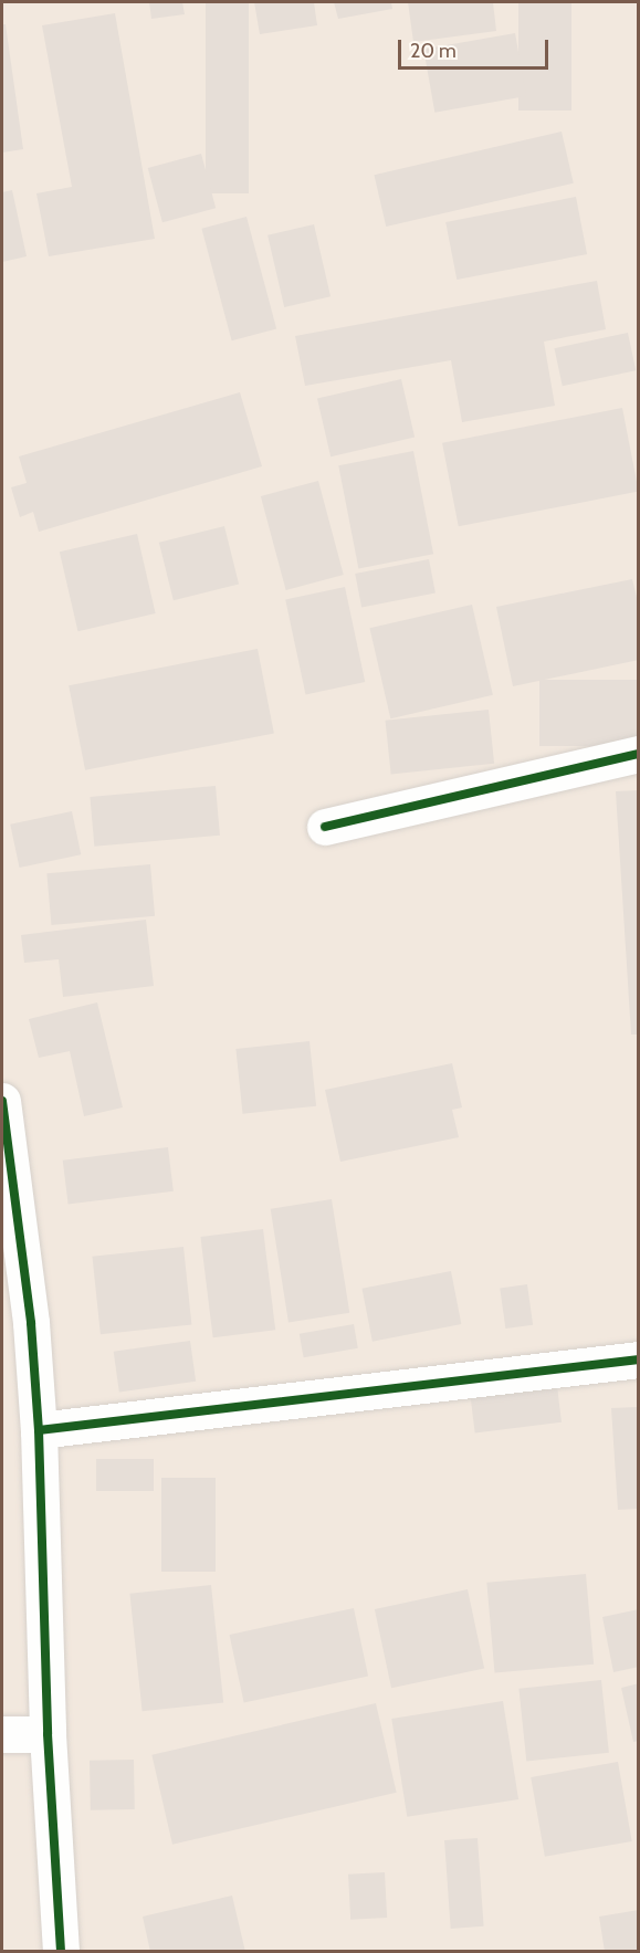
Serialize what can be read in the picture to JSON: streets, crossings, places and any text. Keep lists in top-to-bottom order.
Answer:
{
  "scale_bar": "20 m"
}
